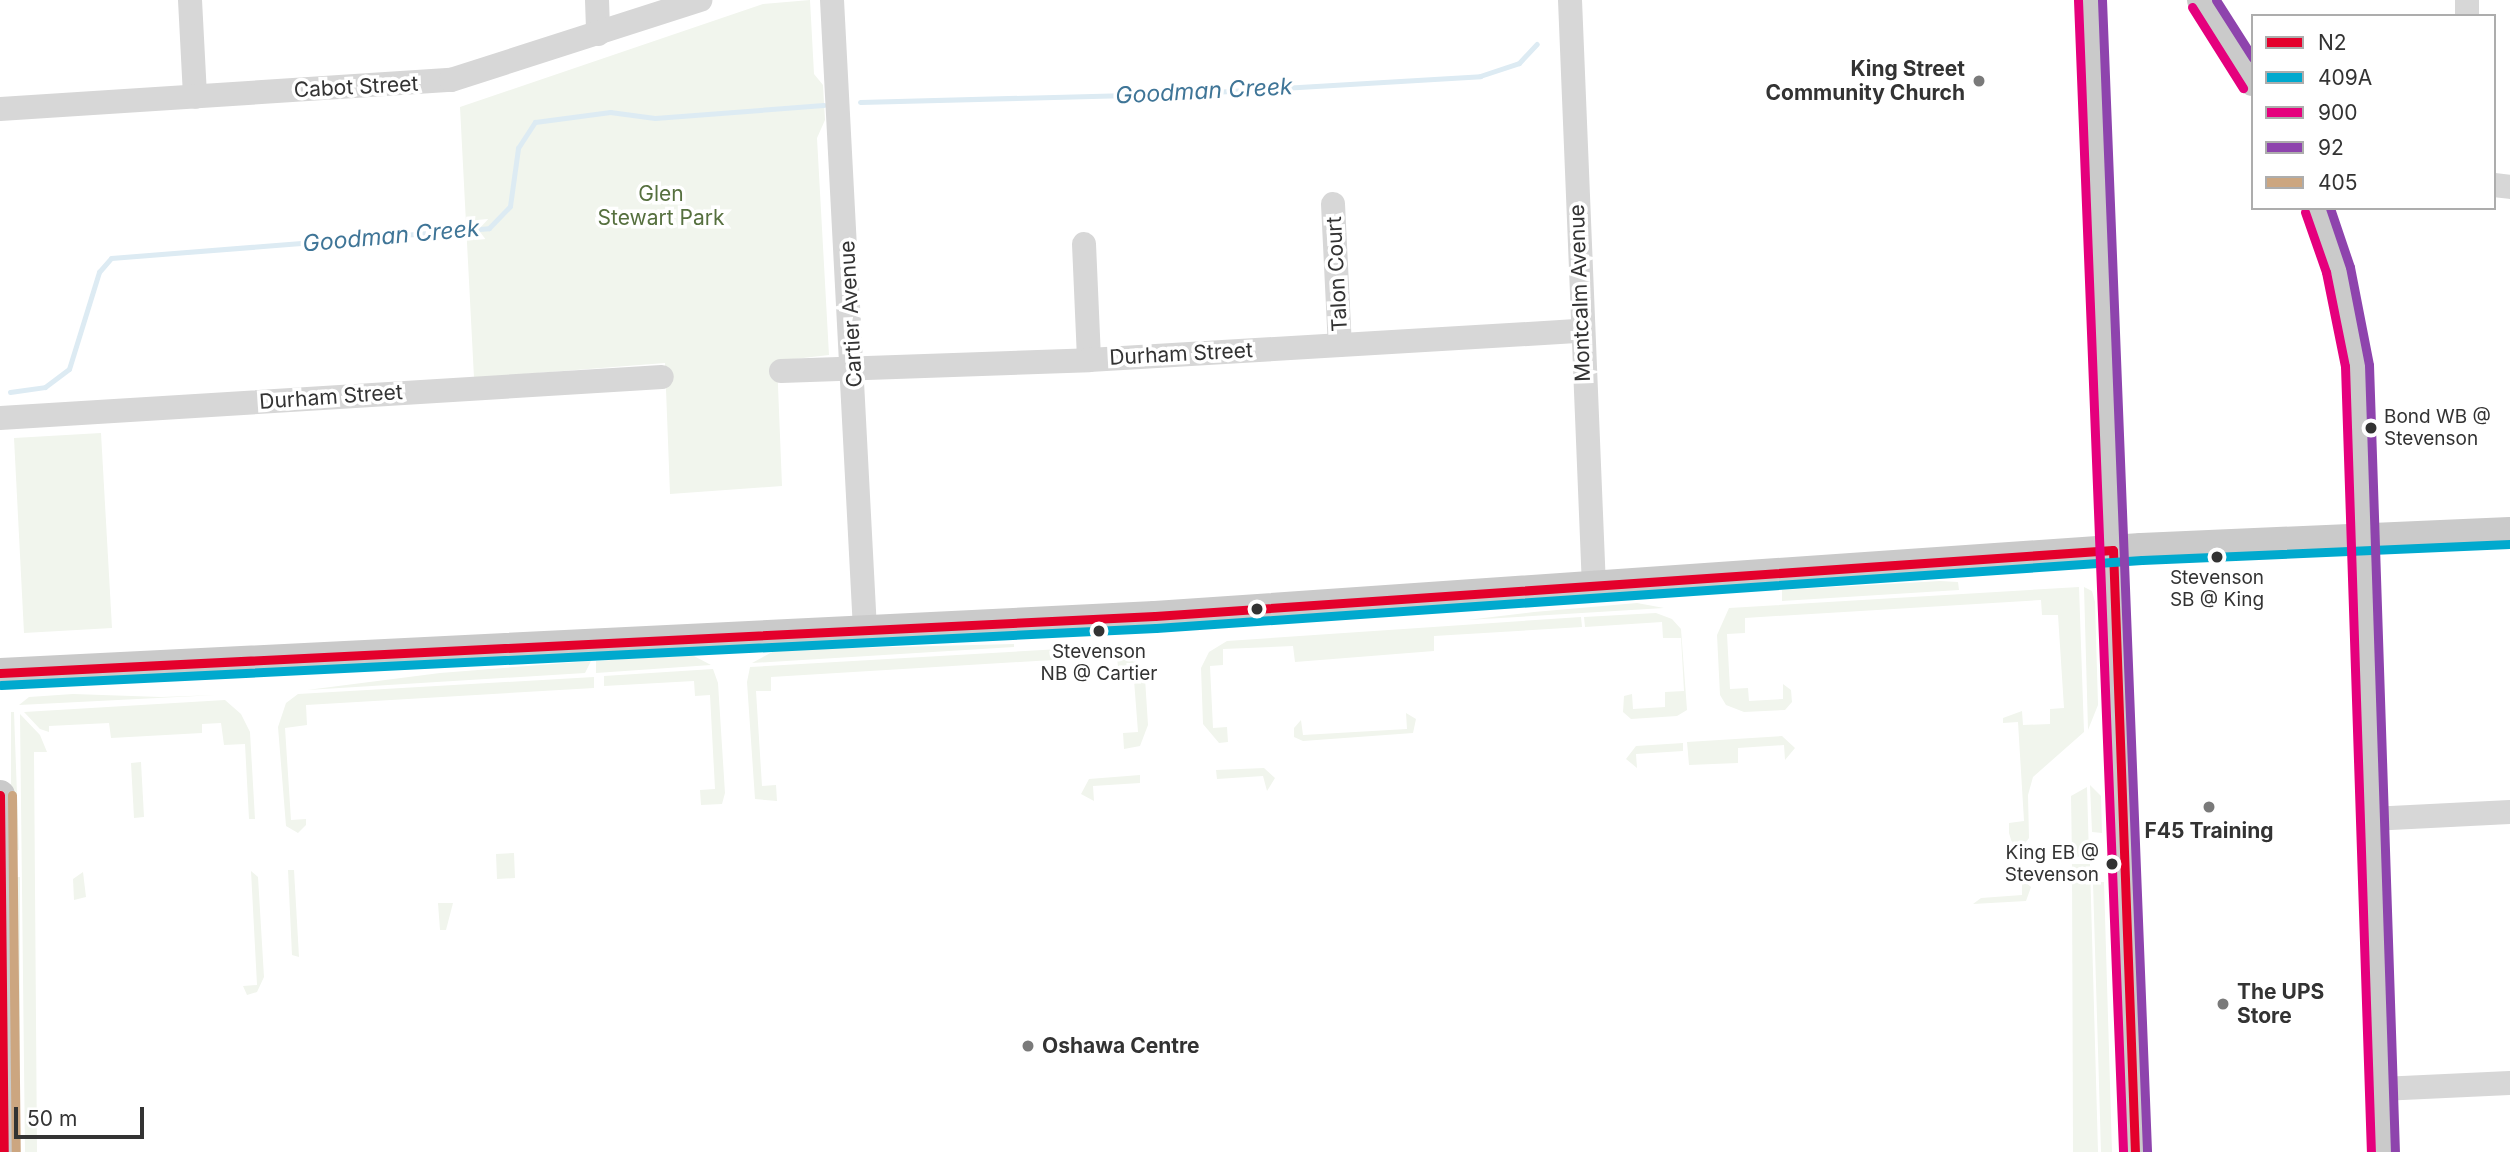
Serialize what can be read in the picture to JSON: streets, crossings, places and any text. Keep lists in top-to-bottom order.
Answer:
{
  "streets": {
    "street": [
      "Cabot Street",
      "Talon Court",
      "Montcalm Avenue",
      "Cartier Avenue",
      "Durham Street"
    ]
  },
  "crossings": [
    ["Talon Court", "Durham Street"],
    ["Montcalm Avenue", "Durham Street"],
    ["Cartier Avenue", "Durham Street"]
  ],
  "water": ["Goodman Creek"],
  "parks": ["Glen Stewart Park"],
  "places": [
    "King Street Community Church",
    "Bond WB @ Stevenson",
    "Stevenson SB @ King",
    "Stevenson NB @ Cartier",
    "F45 Training",
    "King EB @ Stevenson",
    "The UPS Store",
    "Oshawa Centre"
  ],
  "lines": [
    "transit line 900",
    "transit line 92",
    "transit line 409A",
    "transit line N2",
    "transit line 405"
  ],
  "legend": [
    "N2",
    "409A",
    "900",
    "92",
    "405"
  ],
  "scale_bar": "50 m"
}
